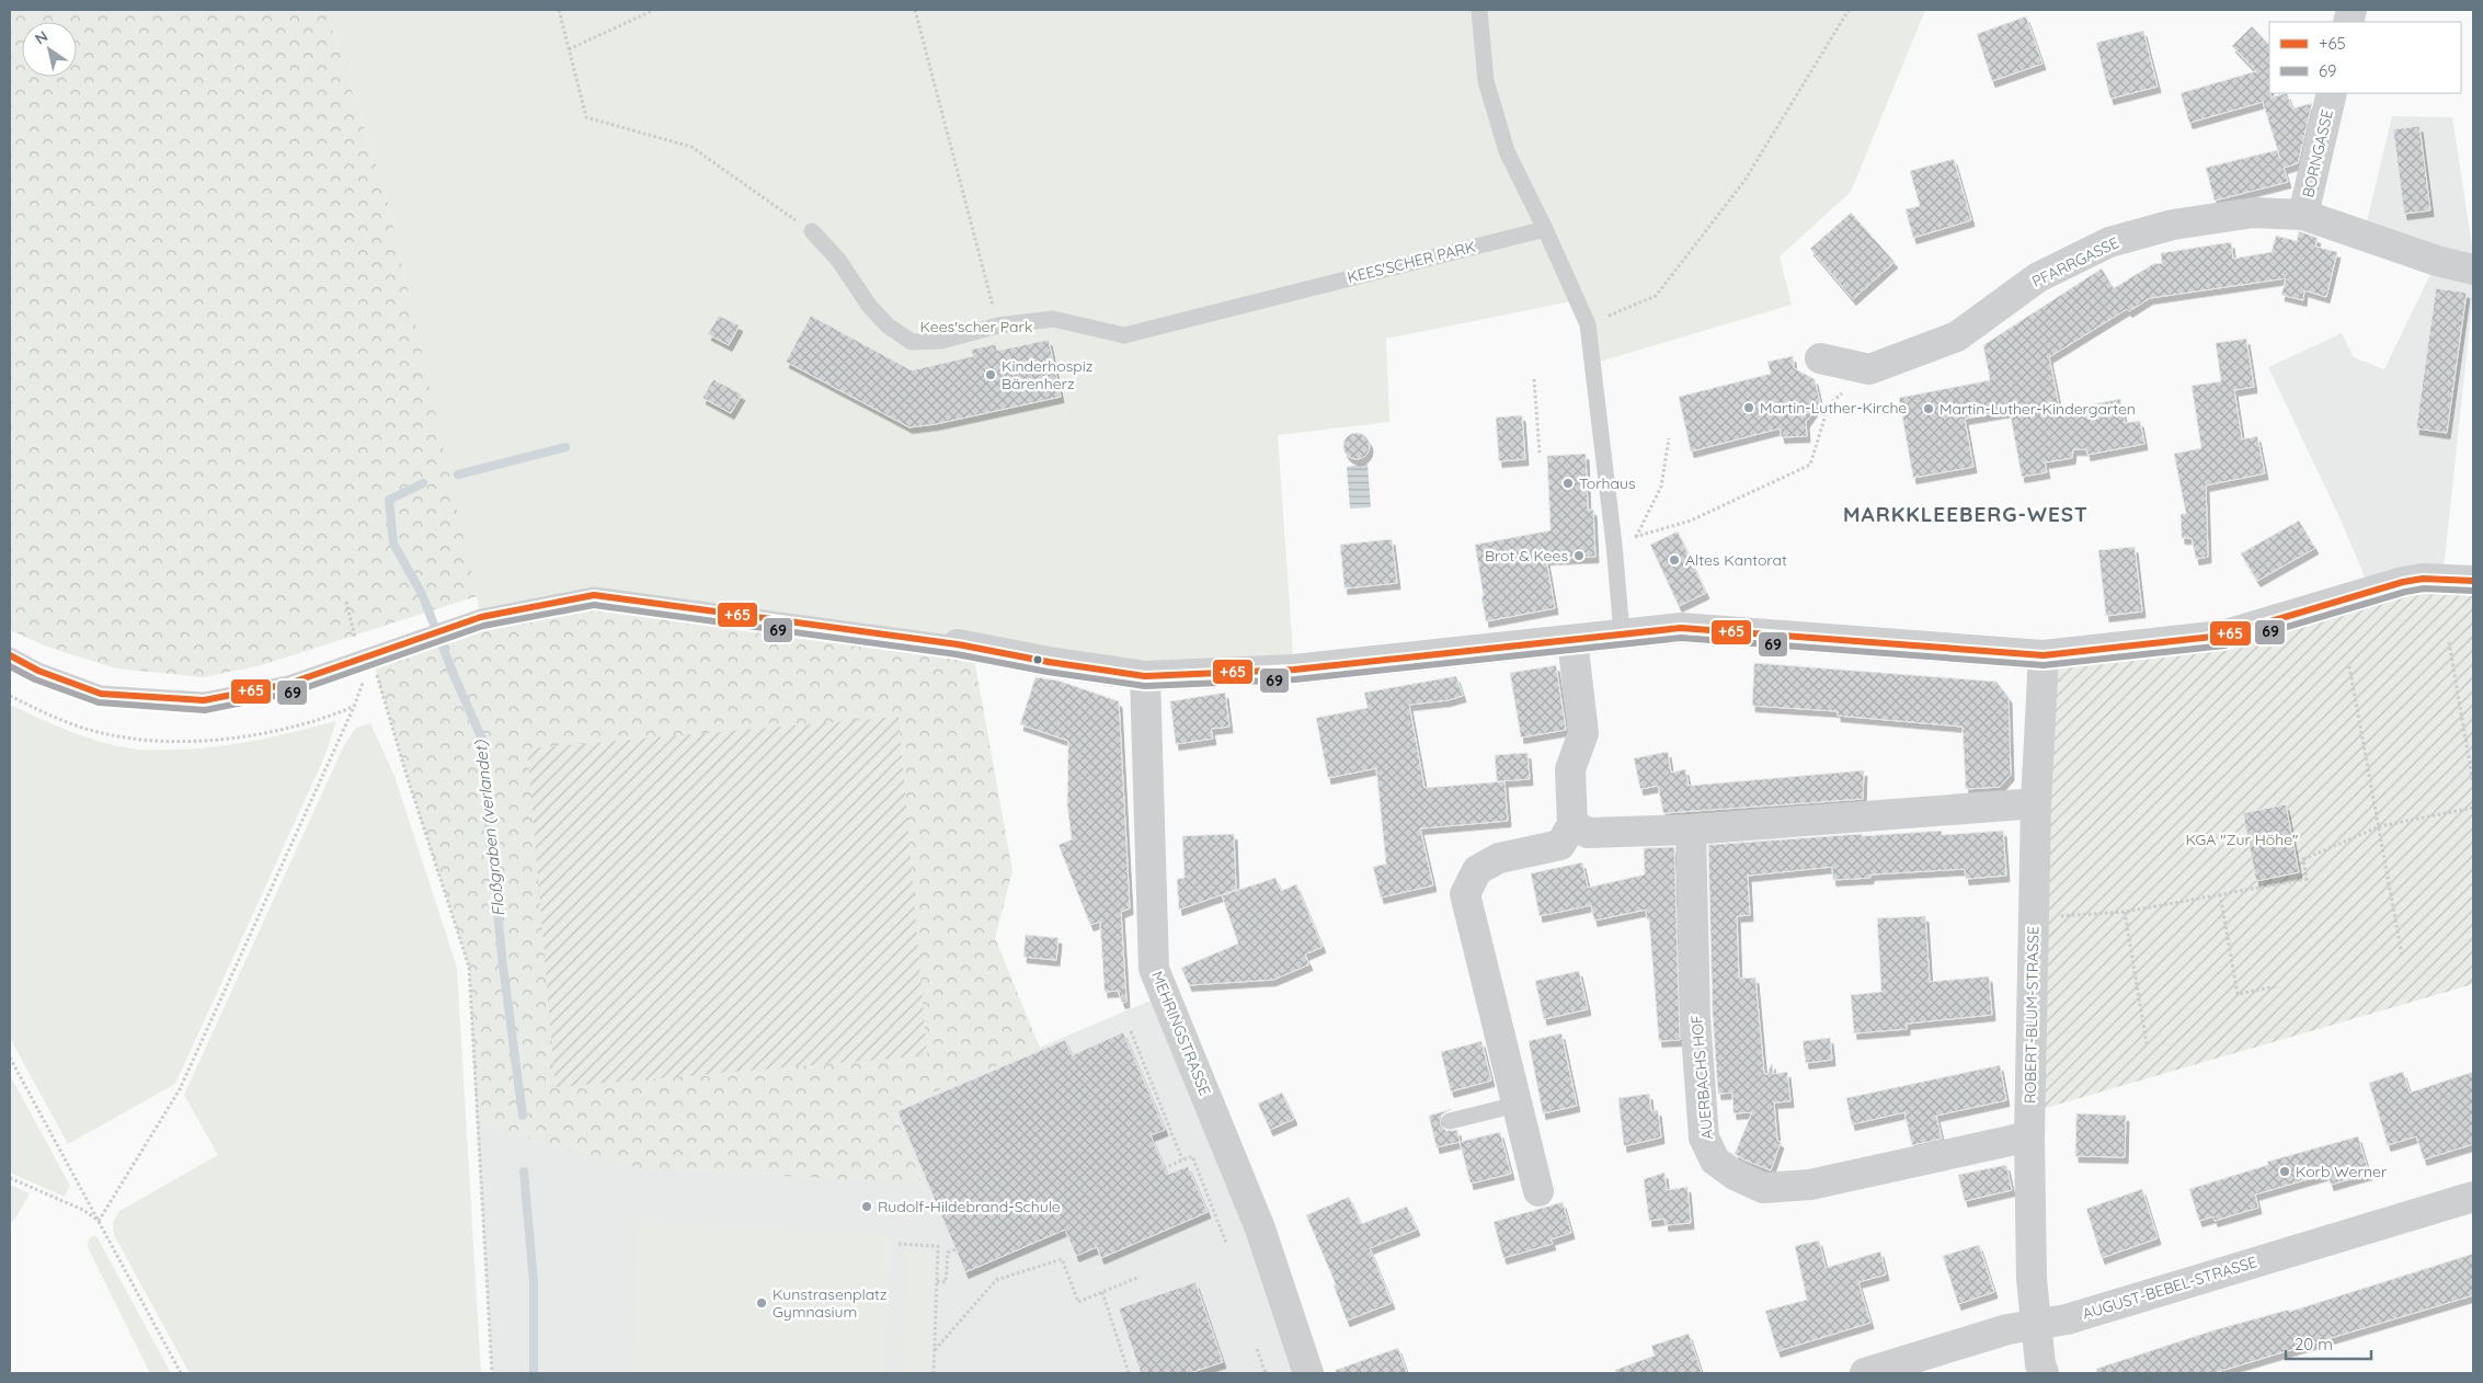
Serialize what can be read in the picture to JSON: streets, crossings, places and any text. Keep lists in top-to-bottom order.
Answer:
{
  "streets": {
    "street": [
      "BORNGASSE",
      "PFARRGASSE",
      "ROBERT-BLUM-STRASSE",
      "MEHRINGSTRASSE",
      "AUERBACHS HOF",
      "AUGUST-BEBEL-STRASSE"
    ],
    "lane": ["KEES'SCHER PARK"]
  },
  "crossings": [
    ["BORNGASSE", "PFARRGASSE"],
    ["ROBERT-BLUM-STRASSE", "AUERBACHS HOF"],
    ["ROBERT-BLUM-STRASSE", "AUGUST-BEBEL-STRASSE"]
  ],
  "districts": ["MARKKLEEBERG-WEST"],
  "water": ["Floßgraben (verlandet)"],
  "parks": ["Kees'scher Park", "KGA \"Zur Höhe\""],
  "places": [
    "Kinderhospiz Bärenherz",
    "Martin-Luther-Kirche",
    "Martin-Luther-Kindergarten",
    "Torhaus",
    "Brot & Kees",
    "Altes Kantorat",
    "Korb Werner",
    "Rudolf-Hildebrand-Schule",
    "Kunstrasenplatz Gymnasium"
  ],
  "lines": ["transit line +65", "transit line 69"],
  "legend": ["+65", "69"],
  "scale_bar": "20 m",
  "north": "top left"
}
